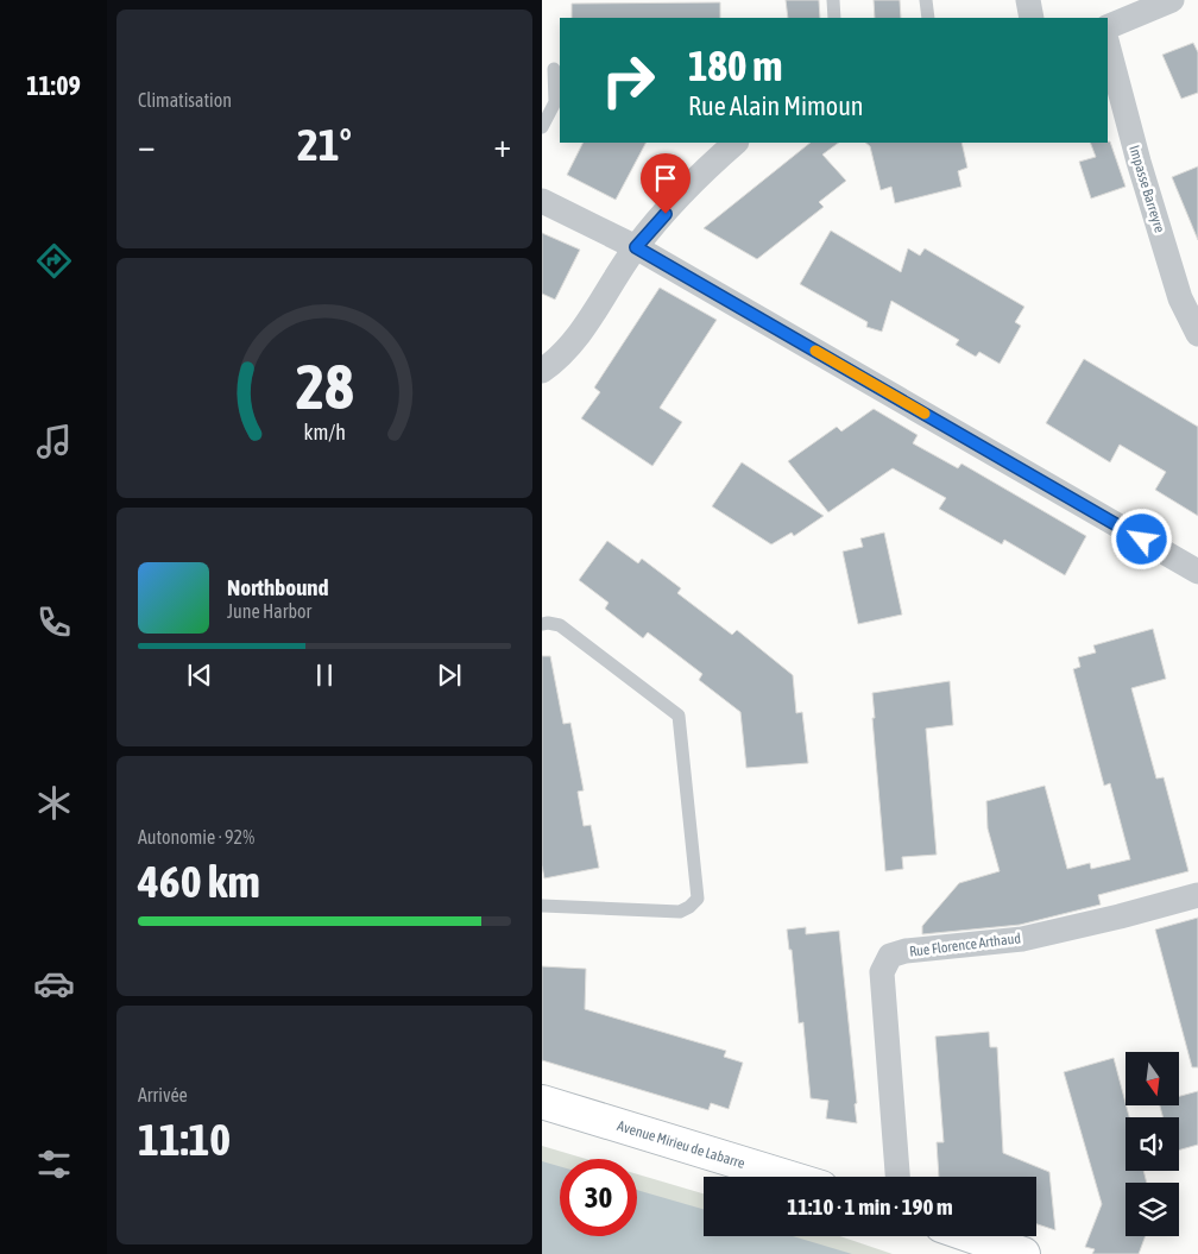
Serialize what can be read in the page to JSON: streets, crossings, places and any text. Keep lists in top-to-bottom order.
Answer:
{
  "streets": {
    "street": ["Impasse Barreyre", "Rue Florence Arthaud", "Avenue Mirieu de Labarre"]
  },
  "north": "bottom",
  "page": {
    "tabs": "11:09",
    "tile": [
      "Climatisation",
      ["Autonomie · 92%", "460 km"],
      ["Arrivée", "11:10"]
    ],
    "turn": ["180 m", "Rue Alain Mimoun"],
    "heat": ["−", "21°", "+"],
    "song": ["Northbound", "June Harbor"],
    "limit": "30",
    "trip": "11:10 · 1 min · 190 m",
    "gauge": ["28", "km/h"]
  }
}
